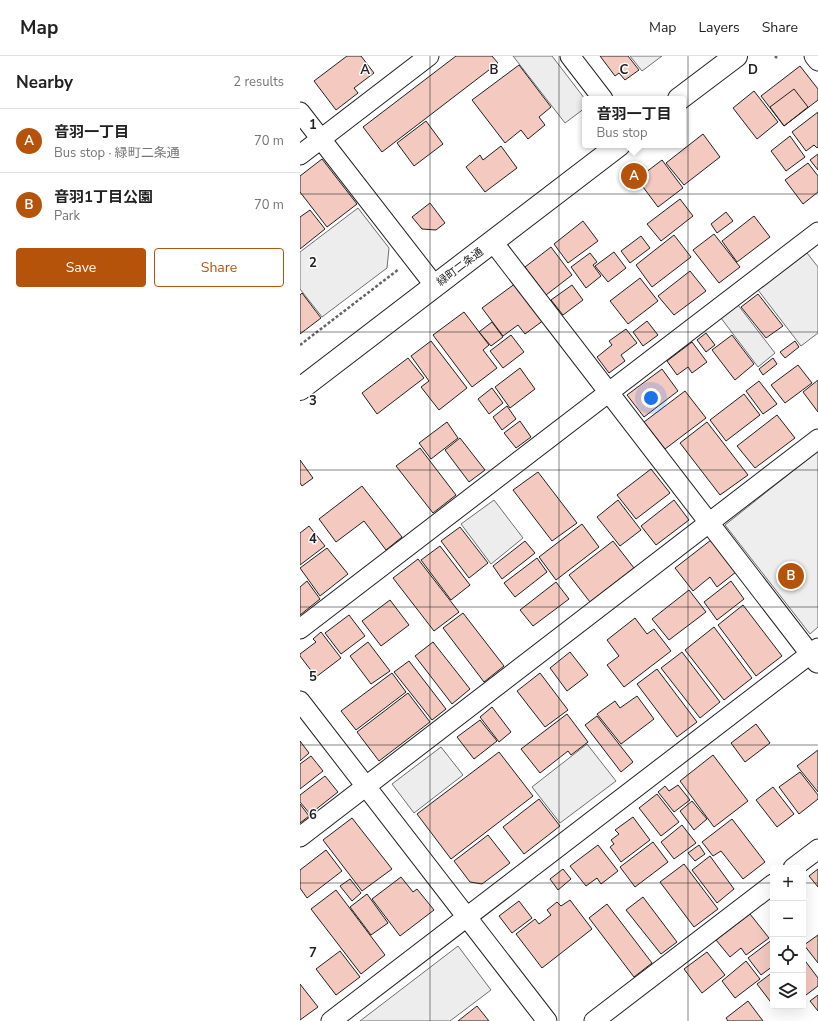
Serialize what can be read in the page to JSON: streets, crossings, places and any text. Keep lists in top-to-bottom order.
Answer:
{
  "streets": {
    "street": ["緑町二条通"]
  },
  "page": {
    "header": "Map",
    "nav": ["Map", "Layers", "Share"],
    "heading": ["Nearby", "2 results"],
    "popup": ["音羽一丁目", "Bus stop"],
    "list": [
      {
        "mark": "A",
        "name": "音羽一丁目",
        "note": "Bus stop · 緑町二条通",
        "value": "70 m"
      },
      {
        "mark": "B",
        "name": "音羽1丁目公園",
        "note": "Park",
        "value": "70 m"
      }
    ],
    "pins": ["A", "B"],
    "buttons": ["Save", "Share"],
    "map_buttons": ["+", "−"]
  },
  "grid": {
    "columns": [
      "A",
      "B",
      "C",
      "D"
    ],
    "rows": [
      "1",
      "2",
      "3",
      "4",
      "5",
      "6",
      "7"
    ]
  }
}
